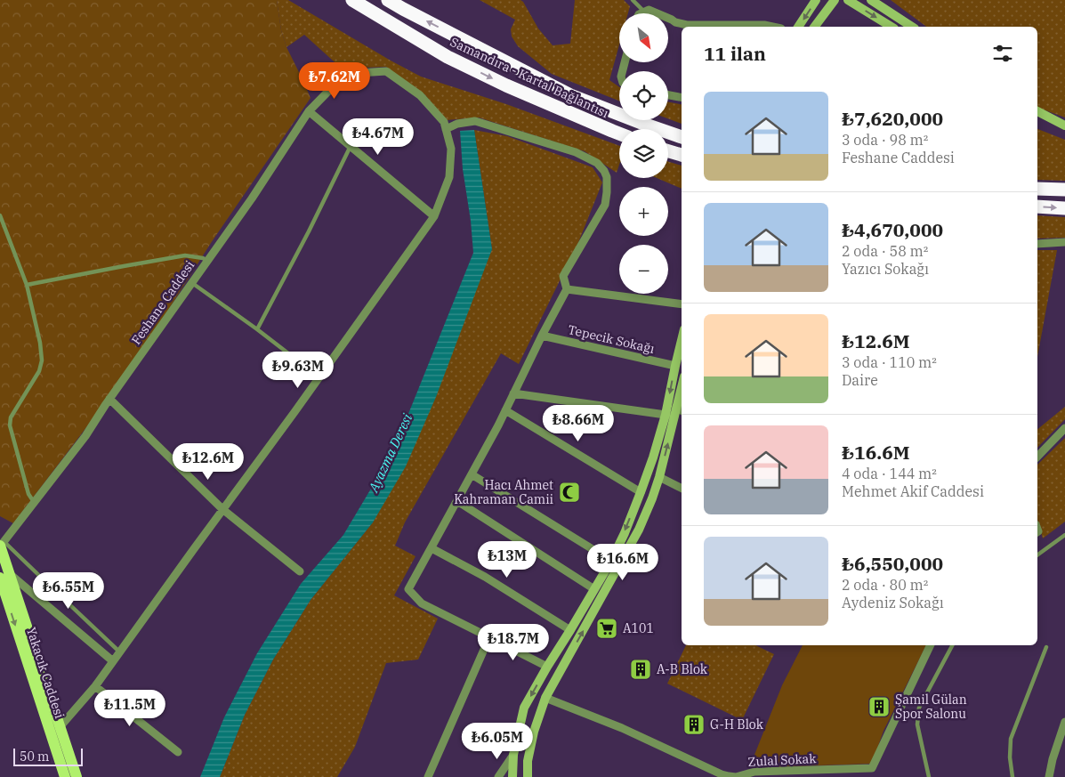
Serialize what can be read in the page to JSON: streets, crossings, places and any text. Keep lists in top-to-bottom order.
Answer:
{
  "streets": {
    "highway": ["Samandıra - Kartal Bağlantısı"],
    "main road": ["Yakacık Caddesi"],
    "street": ["Feshane Caddesi", "Tepecik Sokağı", "Zulal Sokak"]
  },
  "crossings": [
    ["Feshane Caddesi", "Yakacık Caddesi"]
  ],
  "water": ["Ayazma Deresi"],
  "places": {
    "mosque": ["Hacı Ahmet Kahraman Camii"],
    "supermarket": ["A101"],
    "building": ["A-B Blok", "Şamil Gülan Spor Salonu", "G-H Blok"]
  },
  "scale_bar": "50 m",
  "north": "bottom right",
  "page": {
    "map_buttons": ["+", "−"],
    "heading": "11 ilan",
    "price": [
      "₺7.62M",
      "₺4.67M",
      "₺9.63M",
      "₺8.66M",
      "₺12.6M",
      "₺13M",
      "₺16.6M",
      "₺6.55M",
      "₺18.7M",
      "₺11.5M",
      "₺6.05M"
    ],
    "list": [
      {
        "name": "₺7,620,000",
        "note": "3 oda · 98 m² · Feshane Caddesi"
      },
      {
        "name": "₺4,670,000",
        "note": "2 oda · 58 m² · Yazıcı Sokağı"
      },
      {
        "name": "₺12.6M",
        "note": "3 oda · 110 m² · Daire"
      },
      {
        "name": "₺16.6M",
        "note": "4 oda · 144 m² · Mehmet Akif Caddesi"
      },
      {
        "name": "₺6,550,000",
        "note": "2 oda · 80 m² · Aydeniz Sokağı"
      }
    ],
    "scale": "50 m"
  }
}
